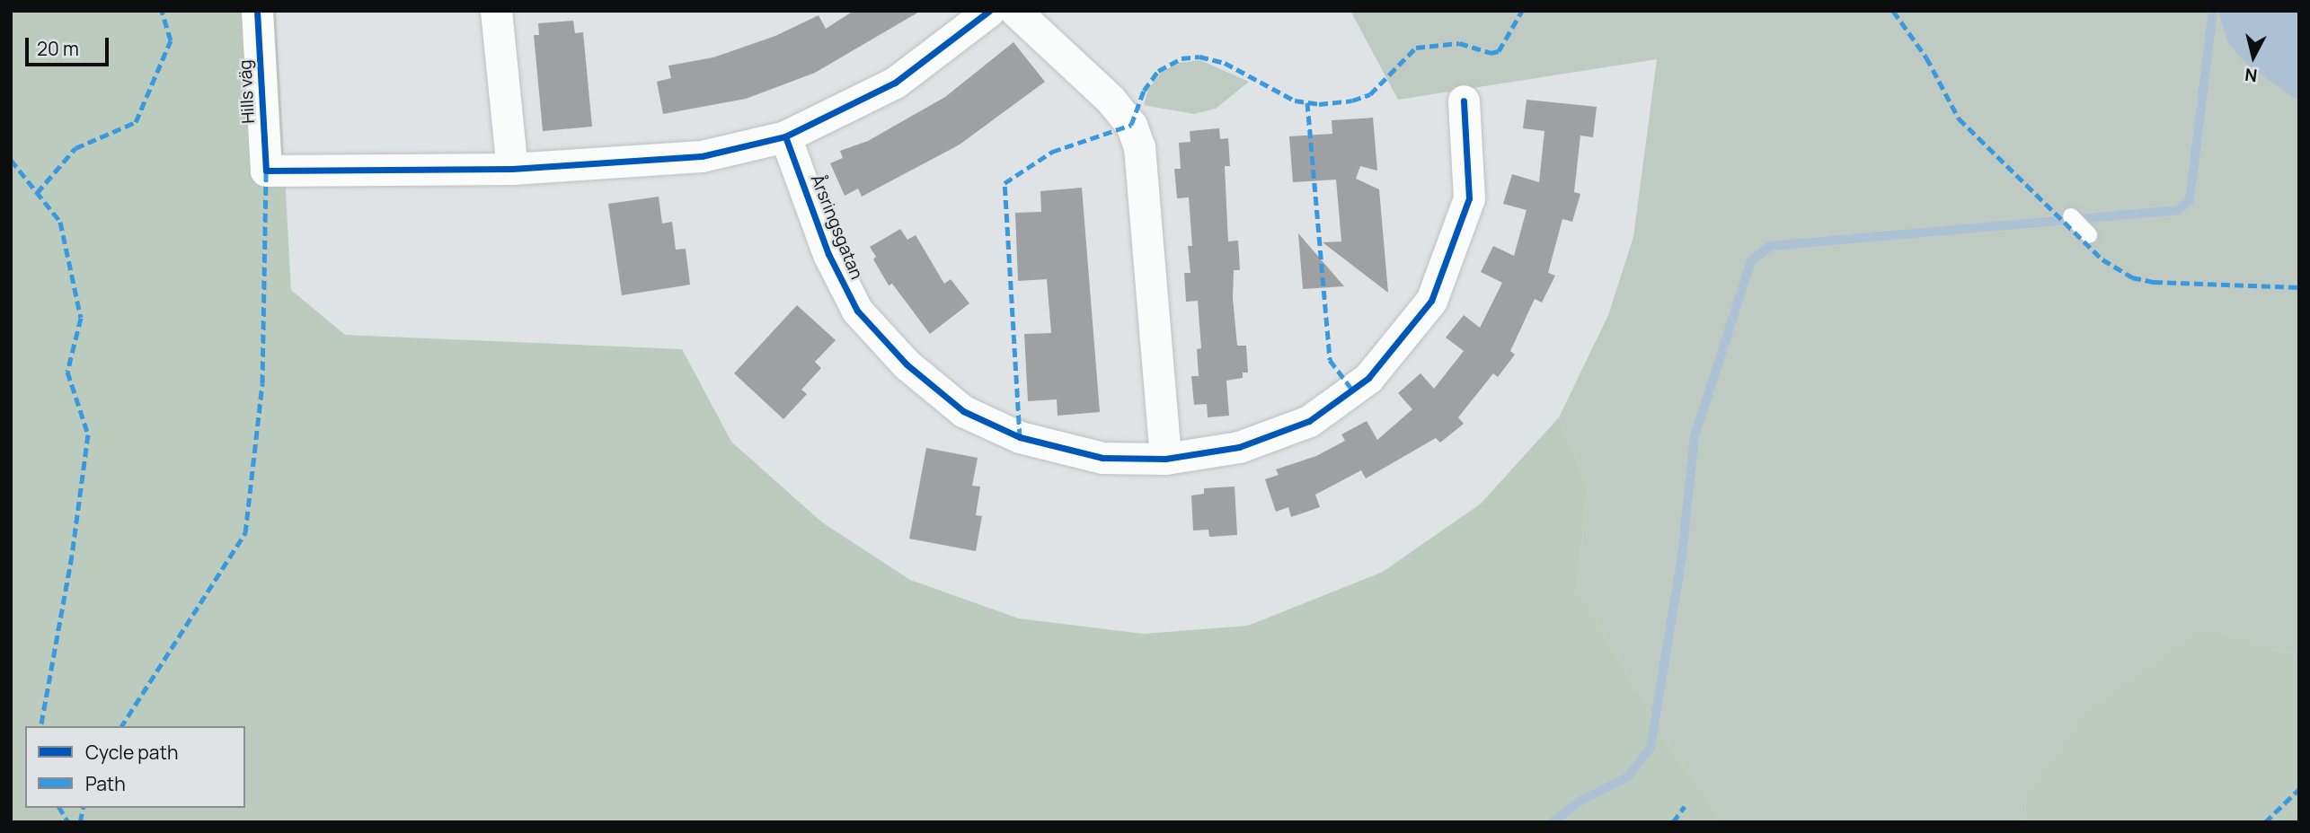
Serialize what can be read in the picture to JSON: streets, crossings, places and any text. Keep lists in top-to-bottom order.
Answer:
{
  "streets": {
    "street": ["Hills väg", "Årsringsgatan"]
  },
  "legend": ["Cycle path", "Path"],
  "scale_bar": "20 m",
  "north": "bottom"
}
